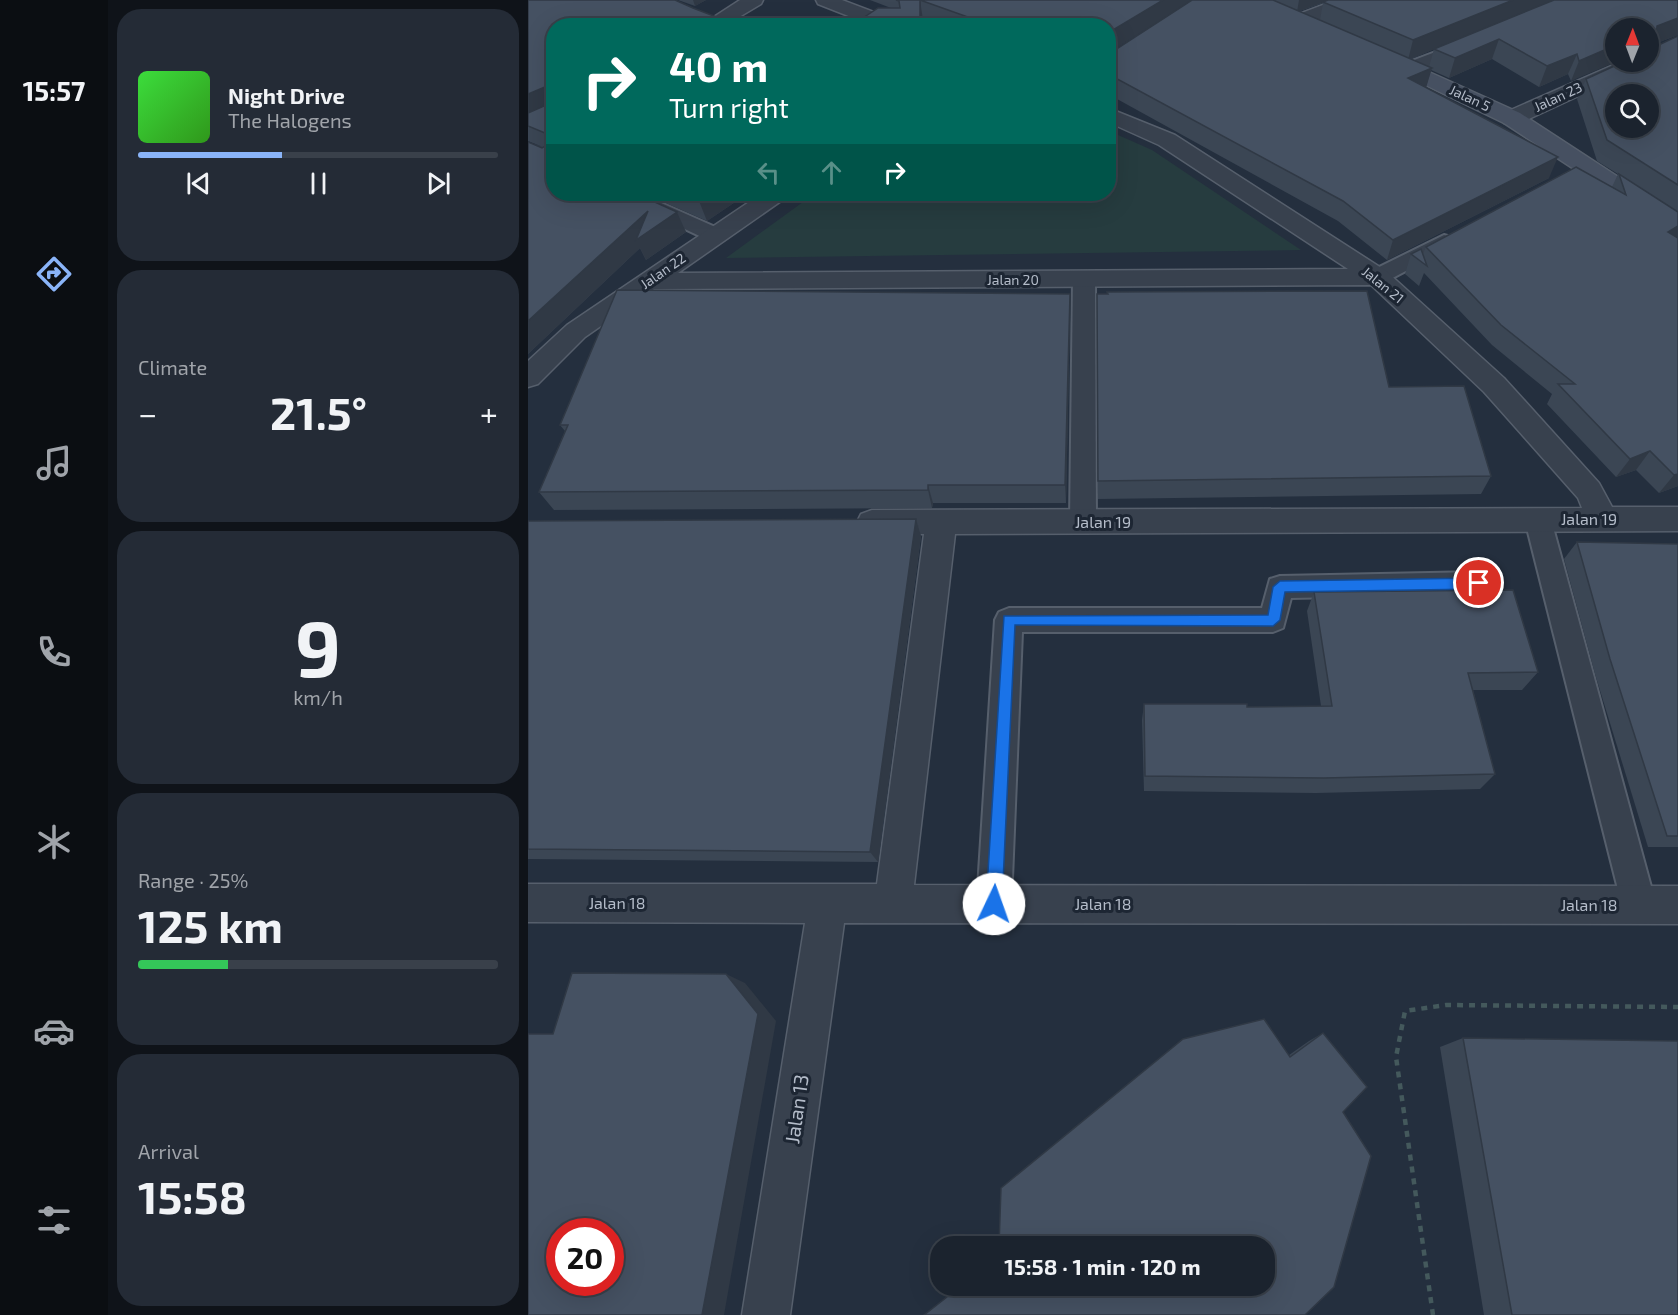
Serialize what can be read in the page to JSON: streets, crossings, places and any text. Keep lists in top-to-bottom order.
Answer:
{
  "streets": {
    "street": [
      "Jalan 23",
      "Jalan 5",
      "Jalan 22",
      "Jalan 20",
      "Jalan 21",
      "Jalan 19",
      "Jalan 18",
      "Jalan 13"
    ]
  },
  "crossings": [
    ["Jalan 23", "Jalan 5"],
    ["Jalan 22", "Jalan 20"],
    ["Jalan 20", "Jalan 21"],
    ["Jalan 21", "Jalan 19"],
    ["Jalan 18", "Jalan 13"]
  ],
  "north": "top",
  "page": {
    "tabs": "15:57",
    "turn": ["40 m", "Turn right"],
    "song": ["Night Drive", "The Halogens"],
    "tile": [
      "Climate",
      ["9", "km/h"],
      ["Range · 25%", "125 km"],
      ["Arrival", "15:58"]
    ],
    "heat": ["−", "21.5°", "+"],
    "limit": "20",
    "trip": "15:58 · 1 min · 120 m"
  }
}
